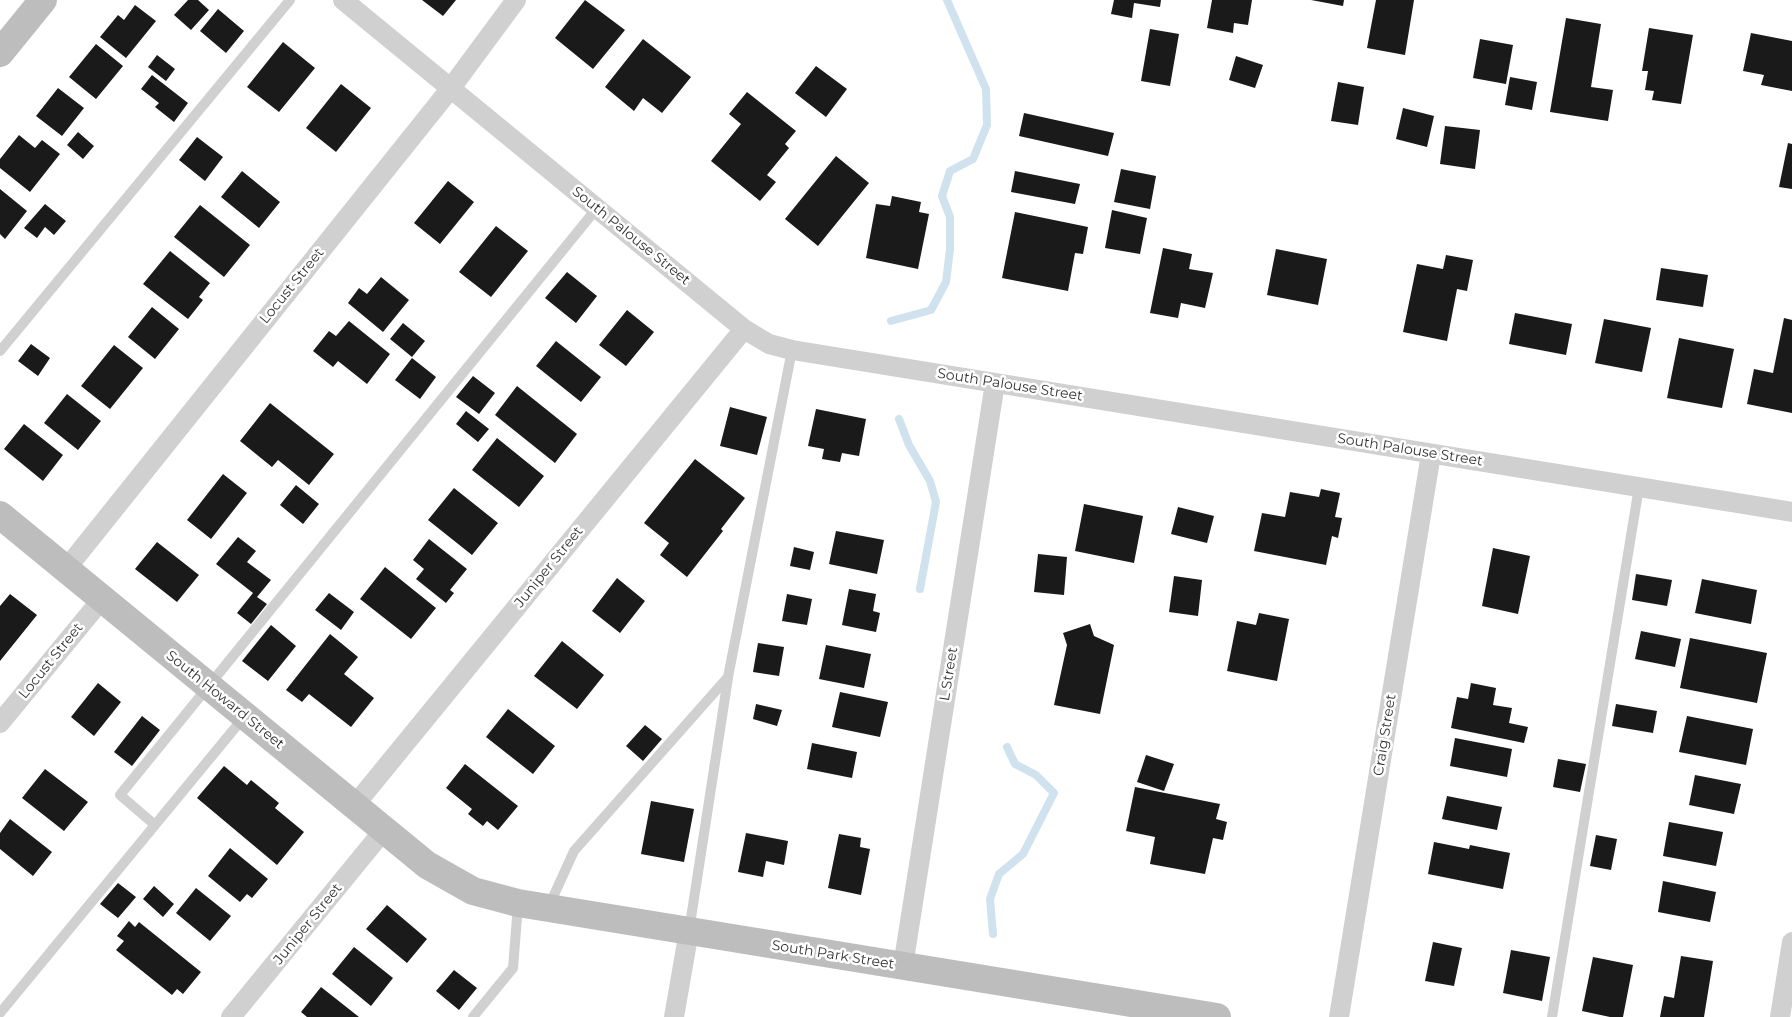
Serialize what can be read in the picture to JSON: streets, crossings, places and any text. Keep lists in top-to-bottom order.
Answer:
{
  "streets": {
    "main road": ["South Howard Street", "South Park Street"],
    "street": [
      "South Palouse Street",
      "Locust Street",
      "Juniper Street",
      "L Street",
      "Craig Street"
    ]
  },
  "crossings": [
    ["South Palouse Street", "Locust Street"],
    ["South Palouse Street", "Juniper Street"],
    ["South Palouse Street", "L Street"],
    ["South Palouse Street", "Craig Street"],
    ["Locust Street", "South Howard Street"],
    ["Juniper Street", "South Howard Street"],
    ["L Street", "South Park Street"],
    ["South Howard Street", "South Park Street"]
  ]
}
